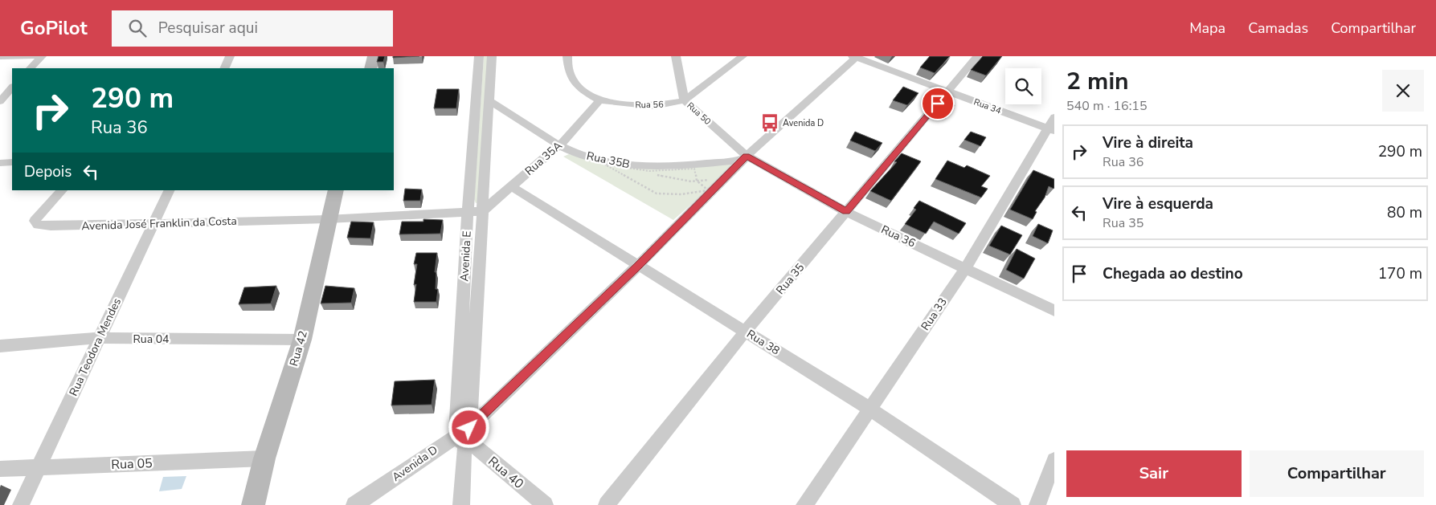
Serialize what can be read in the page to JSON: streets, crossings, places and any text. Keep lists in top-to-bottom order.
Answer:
{
  "streets": {
    "street": [
      "Rua 56",
      "Rua 34",
      "Rua 50",
      "Rua 35A",
      "Rua 35B",
      "Avenida José Franklin da Costa",
      "Rua 36",
      "Avenida E",
      "Rua 35",
      "Rua 33",
      "Rua 04",
      "Rua 38",
      "Rua Teodora Mendes",
      "Rua 42",
      "Rua 05",
      "Avenida D",
      "Rua 40"
    ]
  },
  "crossings": [
    ["Rua 56", "Rua 50"],
    ["Rua 56", "Rua 35A"],
    ["Rua 34", "Rua 35"],
    ["Rua 34", "Rua 33"],
    ["Rua 34", "Avenida D"],
    ["Rua 50", "Rua 35B"],
    ["Rua 50", "Rua 36"],
    ["Rua 50", "Avenida D"],
    ["Rua 35A", "Rua 35B"],
    ["Rua 35A", "Avenida E"],
    ["Rua 35A", "Rua 38"],
    ["Rua 35B", "Rua 36"],
    ["Rua 35B", "Avenida E"],
    ["Rua 35B", "Avenida D"],
    ["Avenida José Franklin da Costa", "Rua Teodora Mendes"],
    ["Avenida José Franklin da Costa", "Rua 42"],
    ["Rua 36", "Rua 35"],
    ["Rua 36", "Rua 33"],
    ["Rua 36", "Avenida D"],
    ["Avenida E", "Avenida D"],
    ["Avenida E", "Rua 40"],
    ["Rua 35", "Rua 38"],
    ["Rua 33", "Rua 38"],
    ["Rua 04", "Rua Teodora Mendes"],
    ["Rua 04", "Rua 42"],
    ["Rua 38", "Avenida D"],
    ["Rua Teodora Mendes", "Rua 05"],
    ["Rua 42", "Rua 05"],
    ["Avenida D", "Rua 40"]
  ],
  "places": {
    "bus stop": ["Avenida D"]
  },
  "page": {
    "header": "GoPilot",
    "search": "Pesquisar aqui",
    "nav": ["Mapa", "Camadas", "Compartilhar"],
    "heading": ["2 min", "540 m · 16:15"],
    "turn": ["290 m", "Rua 36"],
    "list": [
      {
        "name": "Vire à direita",
        "note": "Rua 36",
        "value": "290 m"
      },
      {
        "name": "Vire à esquerda",
        "note": "Rua 35",
        "value": "80 m"
      },
      {
        "name": "Chegada ao destino",
        "value": "170 m"
      }
    ],
    "then": "Depois",
    "buttons": ["Sair", "Compartilhar"]
  }
}
